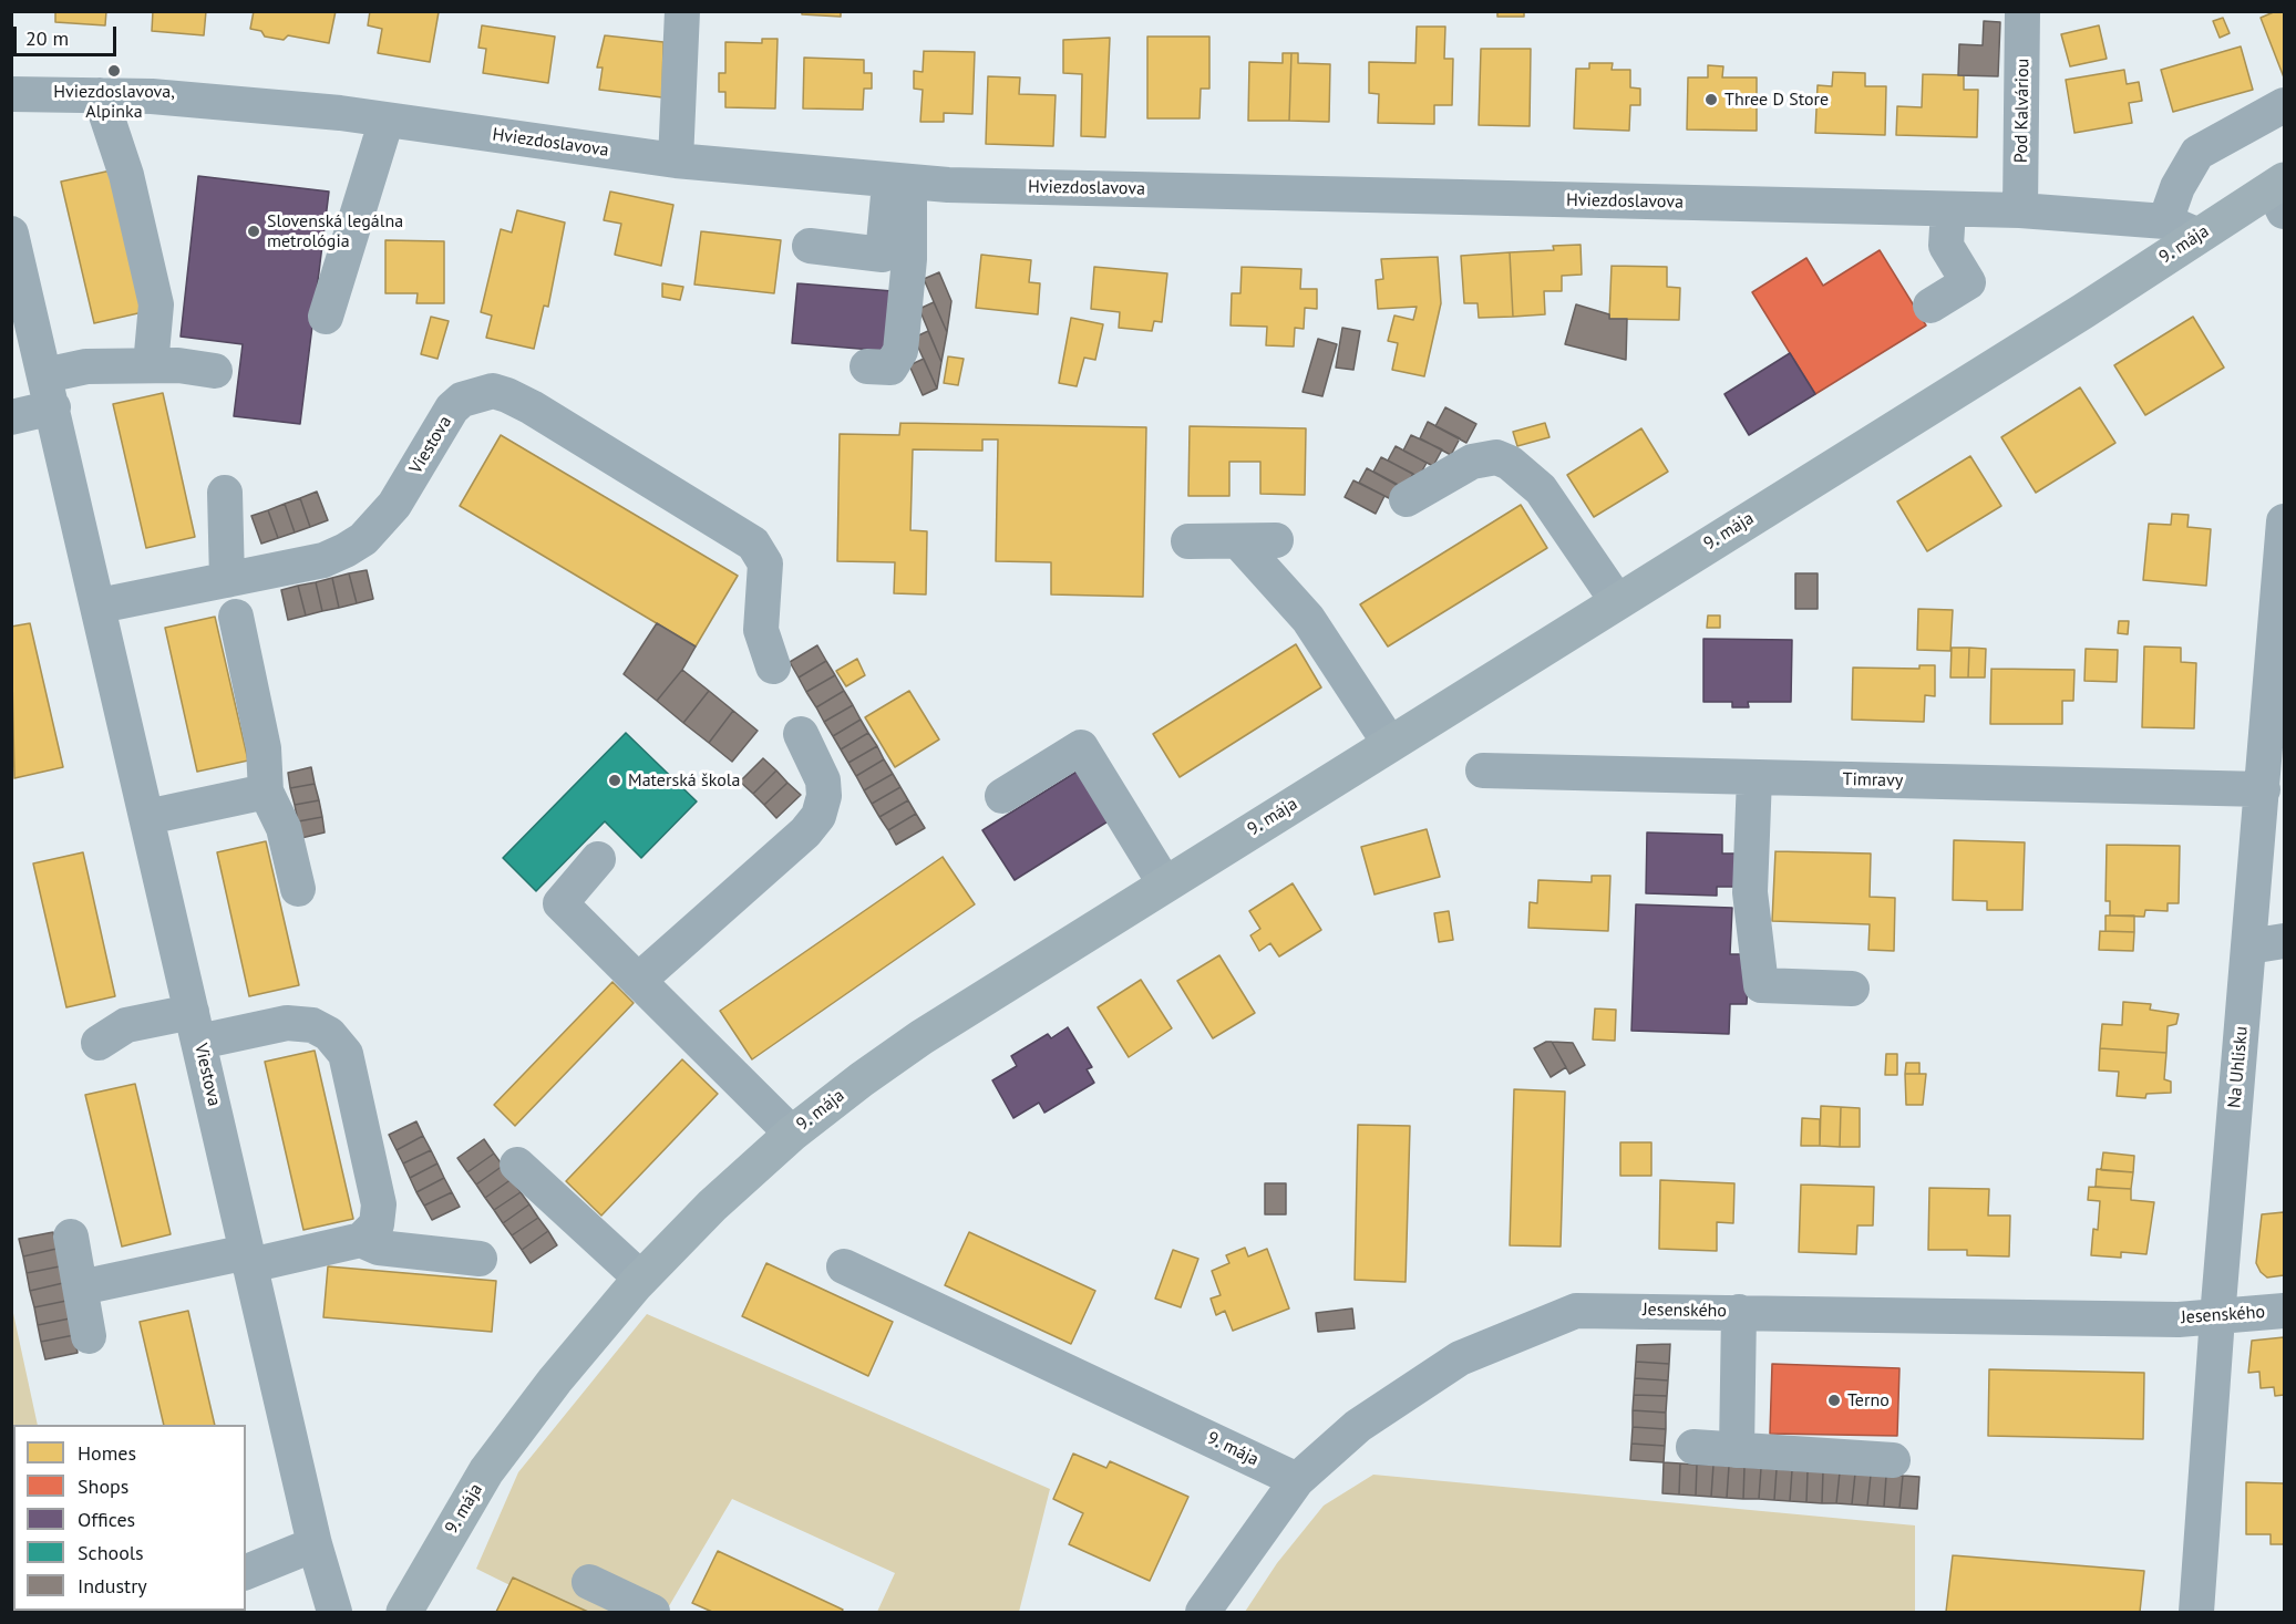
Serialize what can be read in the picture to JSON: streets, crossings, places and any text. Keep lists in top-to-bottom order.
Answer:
{
  "streets": {
    "main road": ["9. mája"],
    "street": [
      "Pod Kalváriou",
      "Hviezdoslavova",
      "Viestova",
      "Timravy",
      "Na Uhlisku",
      "Jesenského"
    ]
  },
  "crossings": [
    ["Pod Kalváriou", "Hviezdoslavova"],
    ["Hviezdoslavova", "9. mája"],
    ["9. mája", "Jesenského"],
    ["Timravy", "Na Uhlisku"],
    ["Na Uhlisku", "Jesenského"]
  ],
  "places": [
    "Hviezdoslavova, Alpinka",
    "Three D Store",
    "Slovenská legálna metrológia",
    "Materská škola",
    "Terno"
  ],
  "legend": [
    "Homes",
    "Shops",
    "Offices",
    "Schools",
    "Industry"
  ],
  "scale_bar": "20 m"
}
